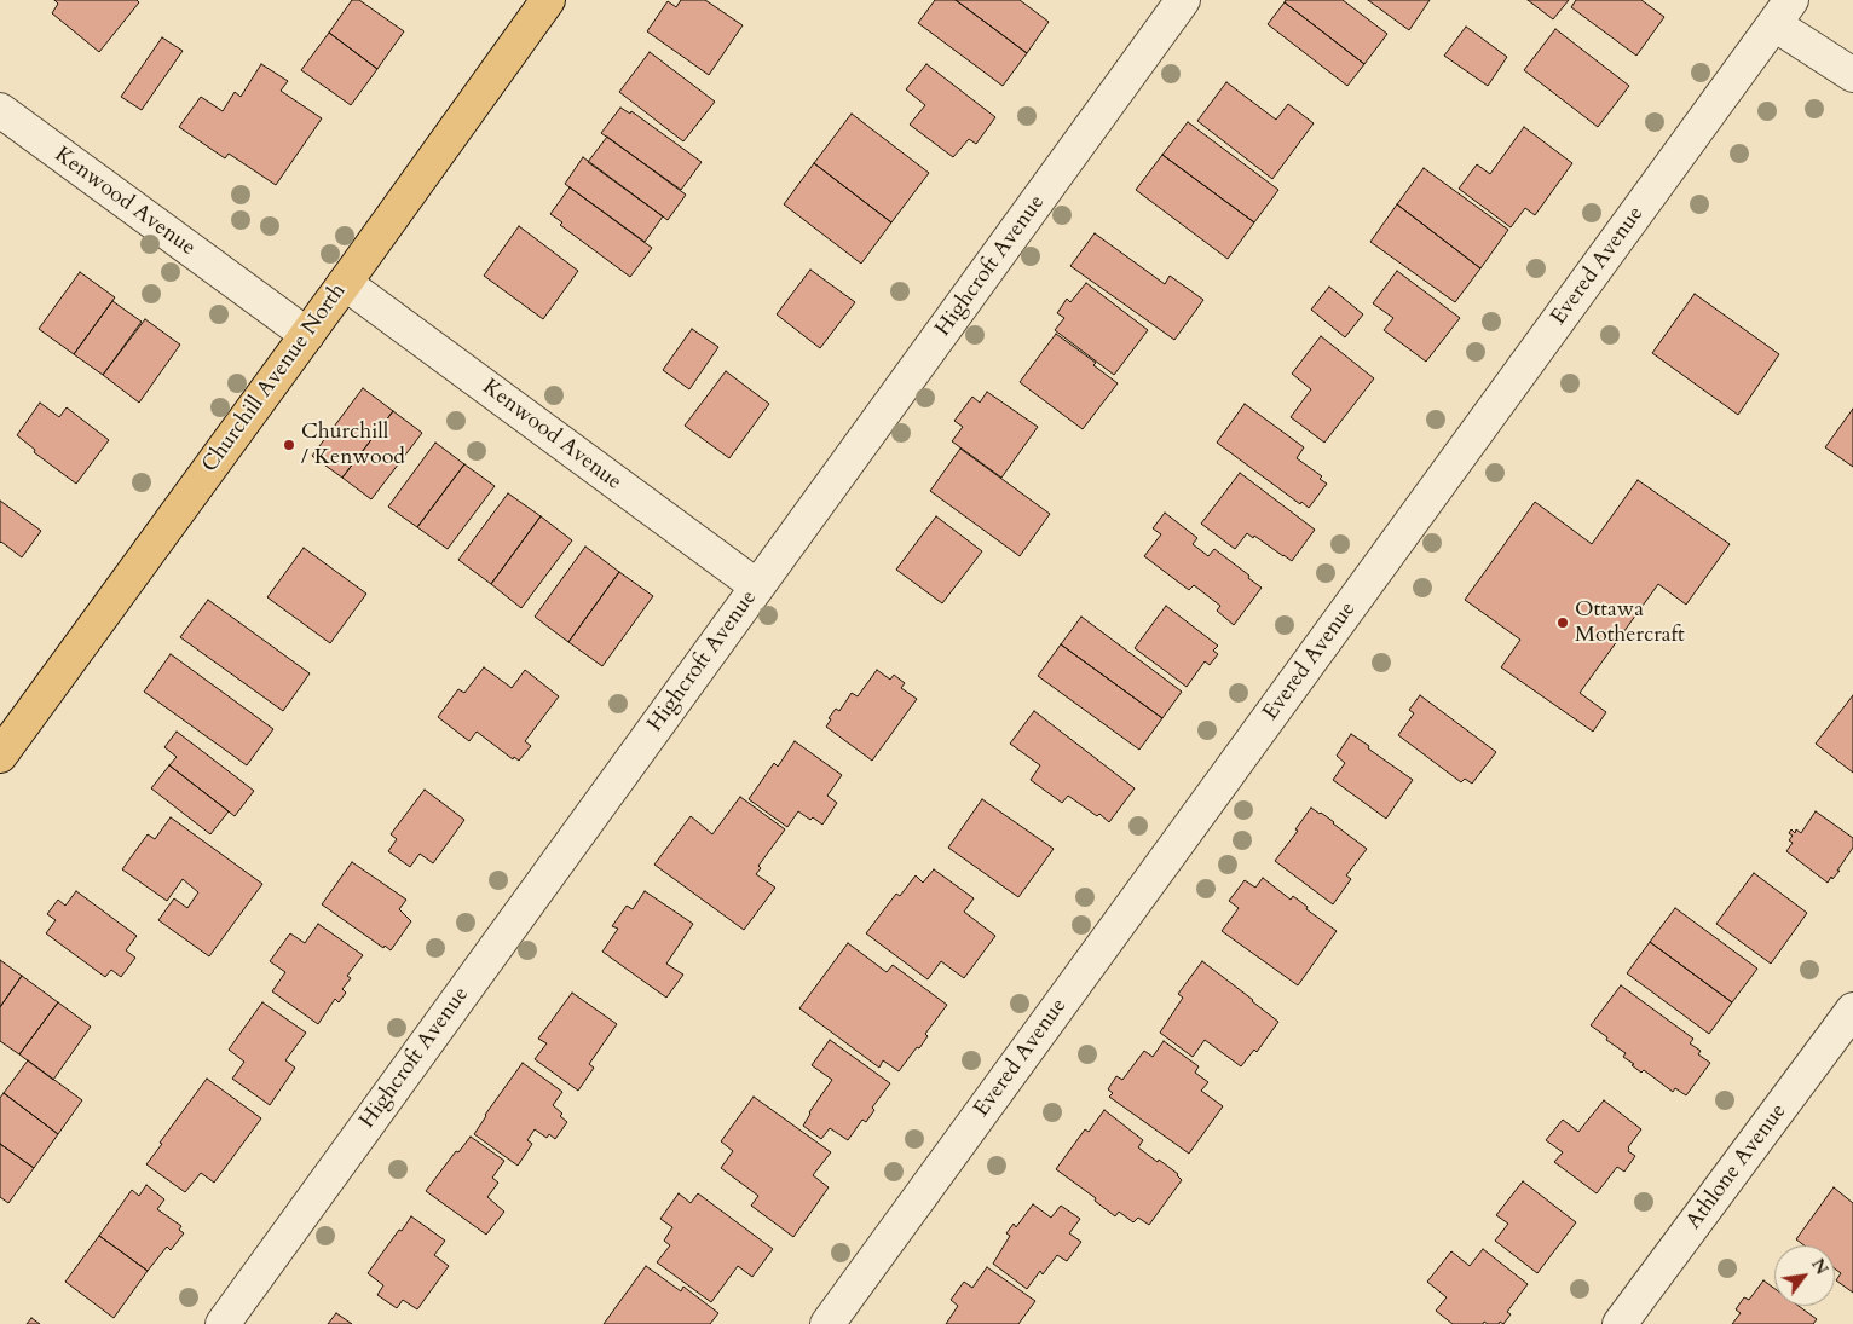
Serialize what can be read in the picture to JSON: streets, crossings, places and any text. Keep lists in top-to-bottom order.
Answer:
{
  "streets": {
    "main road": ["Churchill Avenue North"],
    "street": [
      "Kenwood Avenue",
      "Highcroft Avenue",
      "Evered Avenue",
      "Athlone Avenue"
    ]
  },
  "crossings": [
    ["Kenwood Avenue", "Highcroft Avenue"],
    ["Kenwood Avenue", "Churchill Avenue North"]
  ],
  "places": ["Churchill / Kenwood", "Ottawa Mothercraft"],
  "north": "top right"
}
